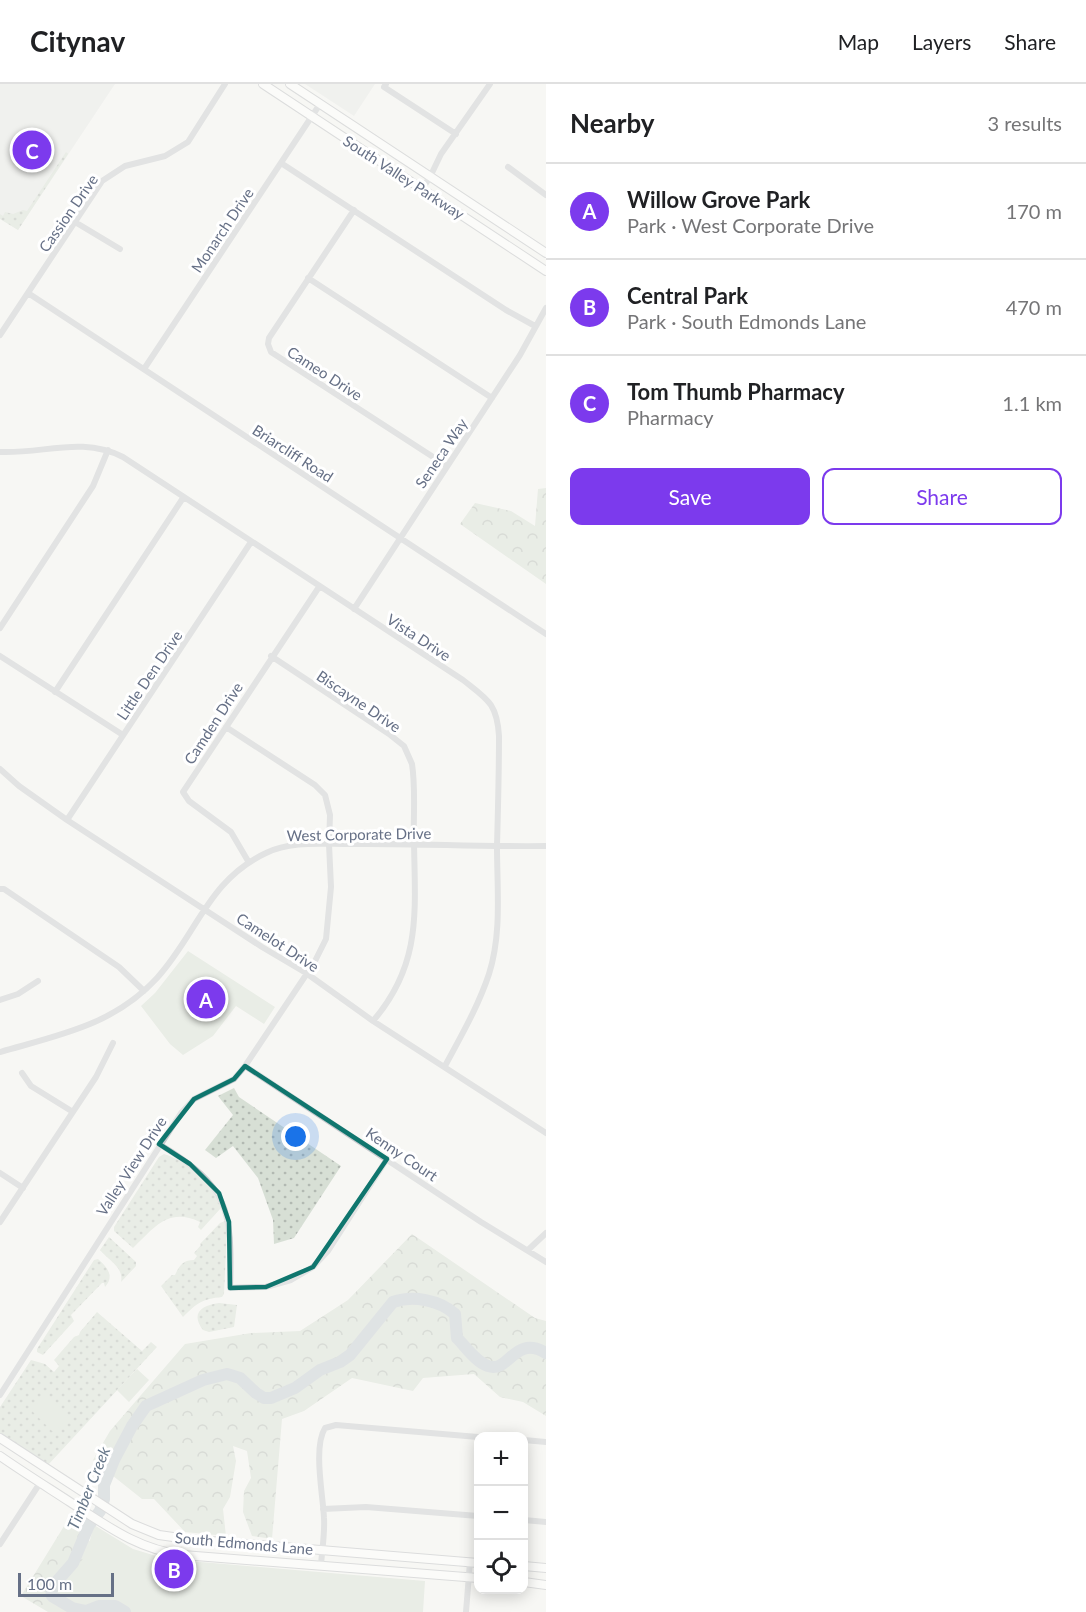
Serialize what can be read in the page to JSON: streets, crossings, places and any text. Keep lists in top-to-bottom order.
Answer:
{
  "streets": {
    "main road": ["South Valley Parkway", "South Edmonds Lane"],
    "street": [
      "Cassion Drive",
      "Monarch Drive",
      "Cameo Drive",
      "Briarcliff Road",
      "Seneca Way",
      "Vista Drive",
      "Little Den Drive",
      "Biscayne Drive",
      "Camden Drive",
      "West Corporate Drive",
      "Camelot Drive",
      "Kenny Court",
      "Valley View Drive"
    ]
  },
  "crossings": [
    ["South Valley Parkway", "Monarch Drive"],
    ["Cassion Drive", "Briarcliff Road"],
    ["Monarch Drive", "Briarcliff Road"],
    ["Cameo Drive", "Seneca Way"],
    ["Briarcliff Road", "Seneca Way"],
    ["Seneca Way", "Vista Drive"],
    ["Vista Drive", "Little Den Drive"],
    ["Vista Drive", "Camden Drive"],
    ["Vista Drive", "West Corporate Drive"],
    ["Vista Drive", "Camelot Drive"],
    ["Little Den Drive", "Camelot Drive"],
    ["Biscayne Drive", "Camden Drive"],
    ["Biscayne Drive", "West Corporate Drive"],
    ["Biscayne Drive", "Camelot Drive"],
    ["Camden Drive", "West Corporate Drive"],
    ["Camden Drive", "Valley View Drive"],
    ["West Corporate Drive", "Camelot Drive"],
    ["West Corporate Drive", "Valley View Drive"],
    ["Camelot Drive", "Valley View Drive"],
    ["Kenny Court", "Valley View Drive"]
  ],
  "water": ["Timber Creek"],
  "scale_bar": "100 m",
  "page": {
    "header": "Citynav",
    "nav": ["Map", "Layers", "Share"],
    "heading": ["Nearby", "3 results"],
    "pins": ["C", "A", "B"],
    "list": [
      {
        "mark": "A",
        "name": "Willow Grove Park",
        "note": "Park · West Corporate Drive",
        "value": "170 m"
      },
      {
        "mark": "B",
        "name": "Central Park",
        "note": "Park · South Edmonds Lane",
        "value": "470 m"
      },
      {
        "mark": "C",
        "name": "Tom Thumb Pharmacy",
        "note": "Pharmacy",
        "value": "1.1 km"
      }
    ],
    "buttons": ["Save", "Share"],
    "map_buttons": ["+", "−"],
    "scale": "100 m"
  }
}
